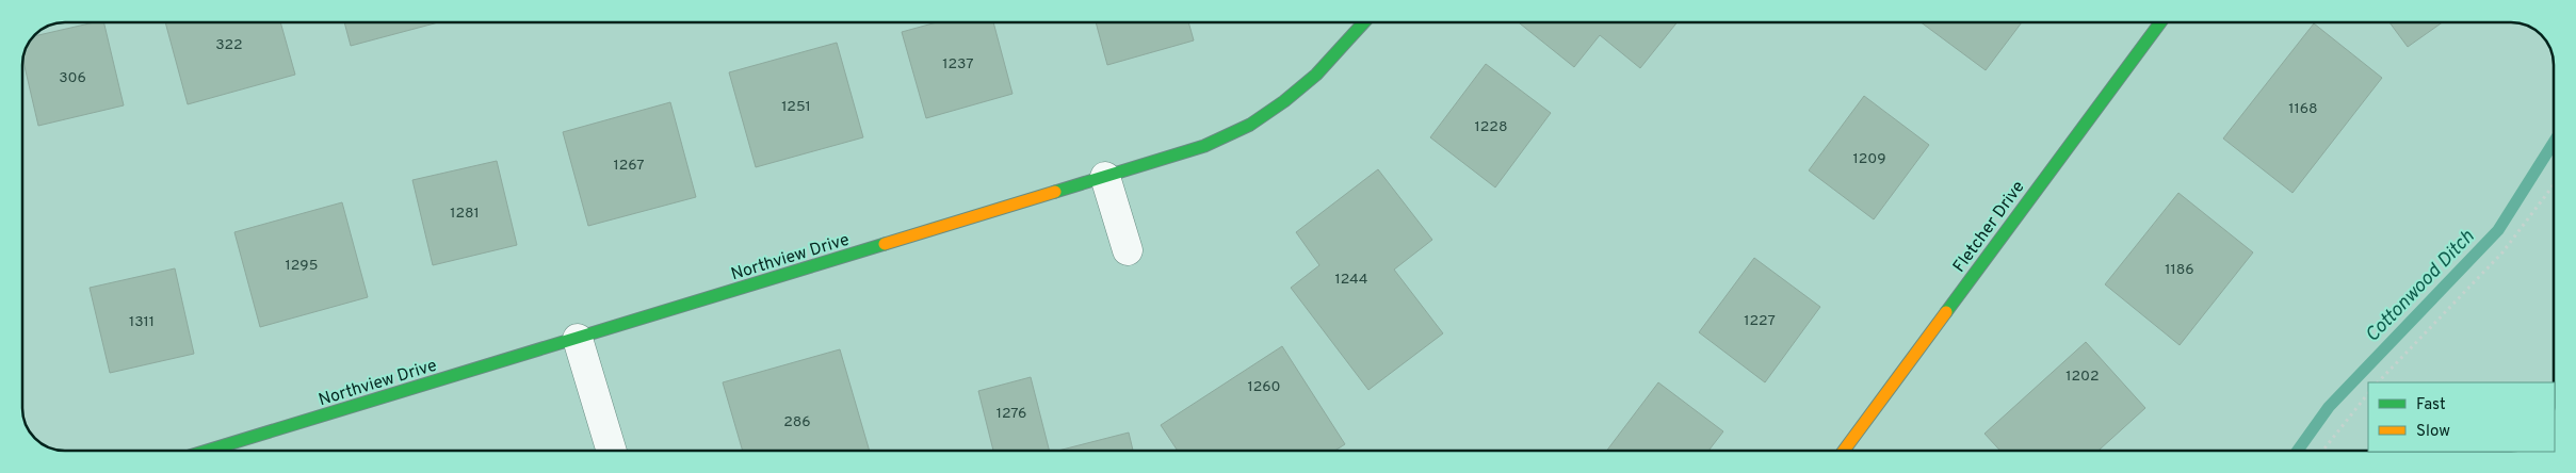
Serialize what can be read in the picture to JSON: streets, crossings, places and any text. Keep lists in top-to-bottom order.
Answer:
{
  "streets": {
    "street": ["Fletcher Drive", "Northview Drive"]
  },
  "water": ["Cottonwood Ditch"],
  "house_numbers": [
    "322",
    "1237",
    "306",
    "1251",
    "1168",
    "1228",
    "1209",
    "1267",
    "1281",
    "1295",
    "1186",
    "1244",
    "1227",
    "1311",
    "1202",
    "1260",
    "1276",
    "286"
  ],
  "legend": ["Fast", "Slow"]
}
